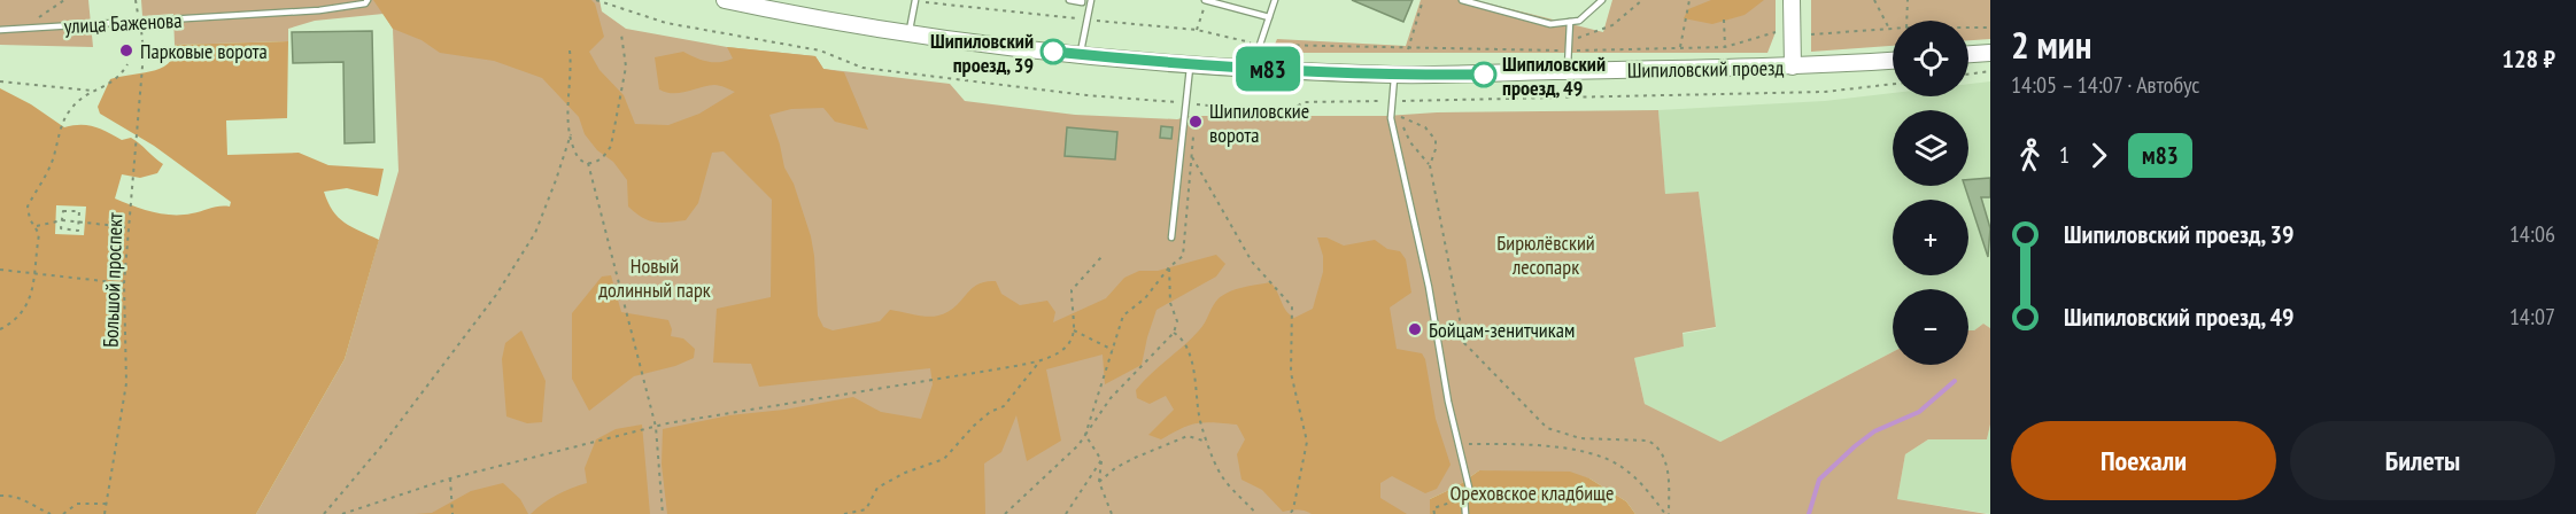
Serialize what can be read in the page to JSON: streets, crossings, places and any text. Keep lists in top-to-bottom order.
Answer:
{
  "streets": {
    "main road": ["Шипиловский проезд"],
    "lane": ["улица Баженова"],
    "path": ["Большой проспект"]
  },
  "crossings": [
    ["улица Баженова", "Большой проспект"]
  ],
  "parks": ["Бирюлёвский лесопарк", "Новый долинный парк", "Ореховское кладбище"],
  "places": [
    "Парковые ворота",
    "Шипиловский проезд, 39",
    "Шипиловский проезд, 49",
    "Шипиловские ворота",
    "Бойцам-зенитчикам"
  ],
  "lines": ["bus line м83"],
  "page": {
    "on_map": "м83",
    "heading": ["2 мин", "14:05 – 14:07 · Автобус", "128 ₽"],
    "map_buttons": ["+", "−"],
    "legs": ["1", "м83"],
    "list": [
      {
        "name": "Шипиловский проезд, 39",
        "value": "14:06"
      },
      {
        "name": "Шипиловский проезд, 49",
        "value": "14:07"
      }
    ],
    "buttons": ["Поехали", "Билеты"]
  }
}
